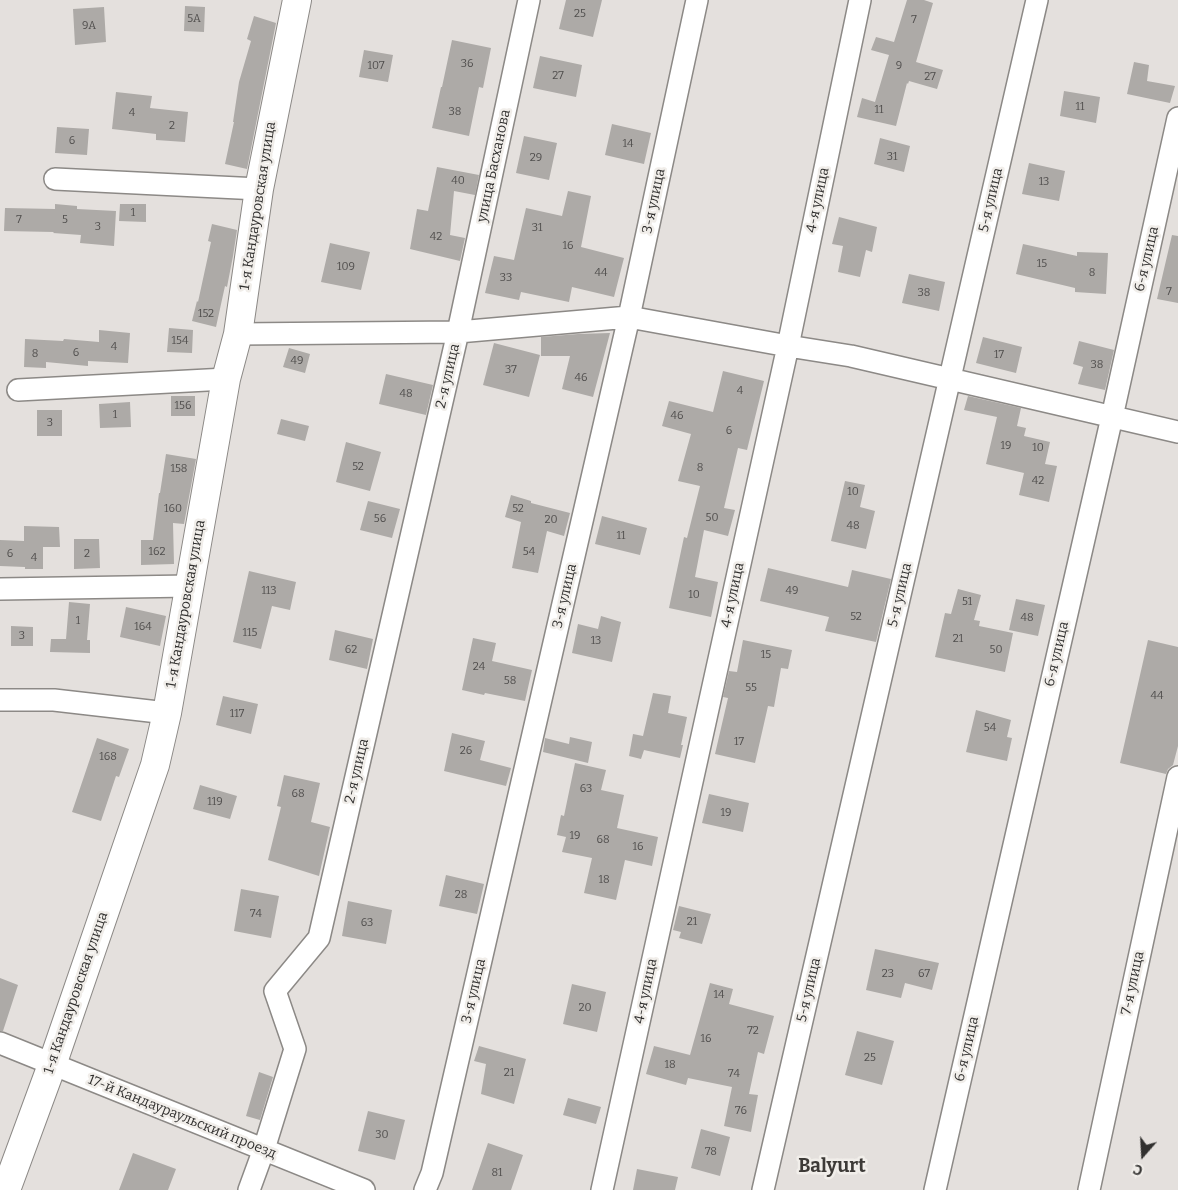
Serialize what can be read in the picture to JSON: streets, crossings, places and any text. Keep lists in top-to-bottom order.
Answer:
{
  "streets": {
    "street": [
      "улица Басханова",
      "4-я улица",
      "5-я улица",
      "3-я улица",
      "1-я Кандауровская улица",
      "6-я улица",
      "2-я улица",
      "7-я улица",
      "17-й Кандаураульский проезд"
    ]
  },
  "crossings": [
    ["улица Басханова", "2-я улица"],
    ["1-я Кандауровская улица", "17-й Кандаураульский проезд"],
    ["2-я улица", "17-й Кандаураульский проезд"]
  ],
  "districts": ["Balyurt"],
  "house_numbers": [
    "25",
    "5А",
    "7",
    "9А",
    "36",
    "107",
    "9",
    "27",
    "27",
    "11",
    "11",
    "38",
    "4",
    "2",
    "6",
    "14",
    "31",
    "29",
    "40",
    "13",
    "1",
    "7",
    "5",
    "3",
    "31",
    "42",
    "16",
    "15",
    "109",
    "44",
    "8",
    "33",
    "7",
    "38",
    "152",
    "154",
    "4",
    "6",
    "8",
    "17",
    "49",
    "38",
    "37",
    "46",
    "4",
    "48",
    "156",
    "1",
    "46",
    "3",
    "6",
    "19",
    "10",
    "52",
    "8",
    "158",
    "42",
    "10",
    "160",
    "52",
    "50",
    "56",
    "20",
    "48",
    "11",
    "162",
    "54",
    "6",
    "2",
    "4",
    "113",
    "49",
    "10",
    "51",
    "52",
    "48",
    "1",
    "164",
    "115",
    "3",
    "21",
    "13",
    "62",
    "50",
    "15",
    "24",
    "58",
    "55",
    "44",
    "117",
    "54",
    "17",
    "26",
    "168",
    "63",
    "68",
    "119",
    "19",
    "19",
    "68",
    "16",
    "18",
    "28",
    "74",
    "21",
    "63",
    "23",
    "67",
    "14",
    "20",
    "72",
    "16",
    "25",
    "18",
    "21",
    "74",
    "76",
    "30",
    "78",
    "81"
  ],
  "north": "bottom"
}
